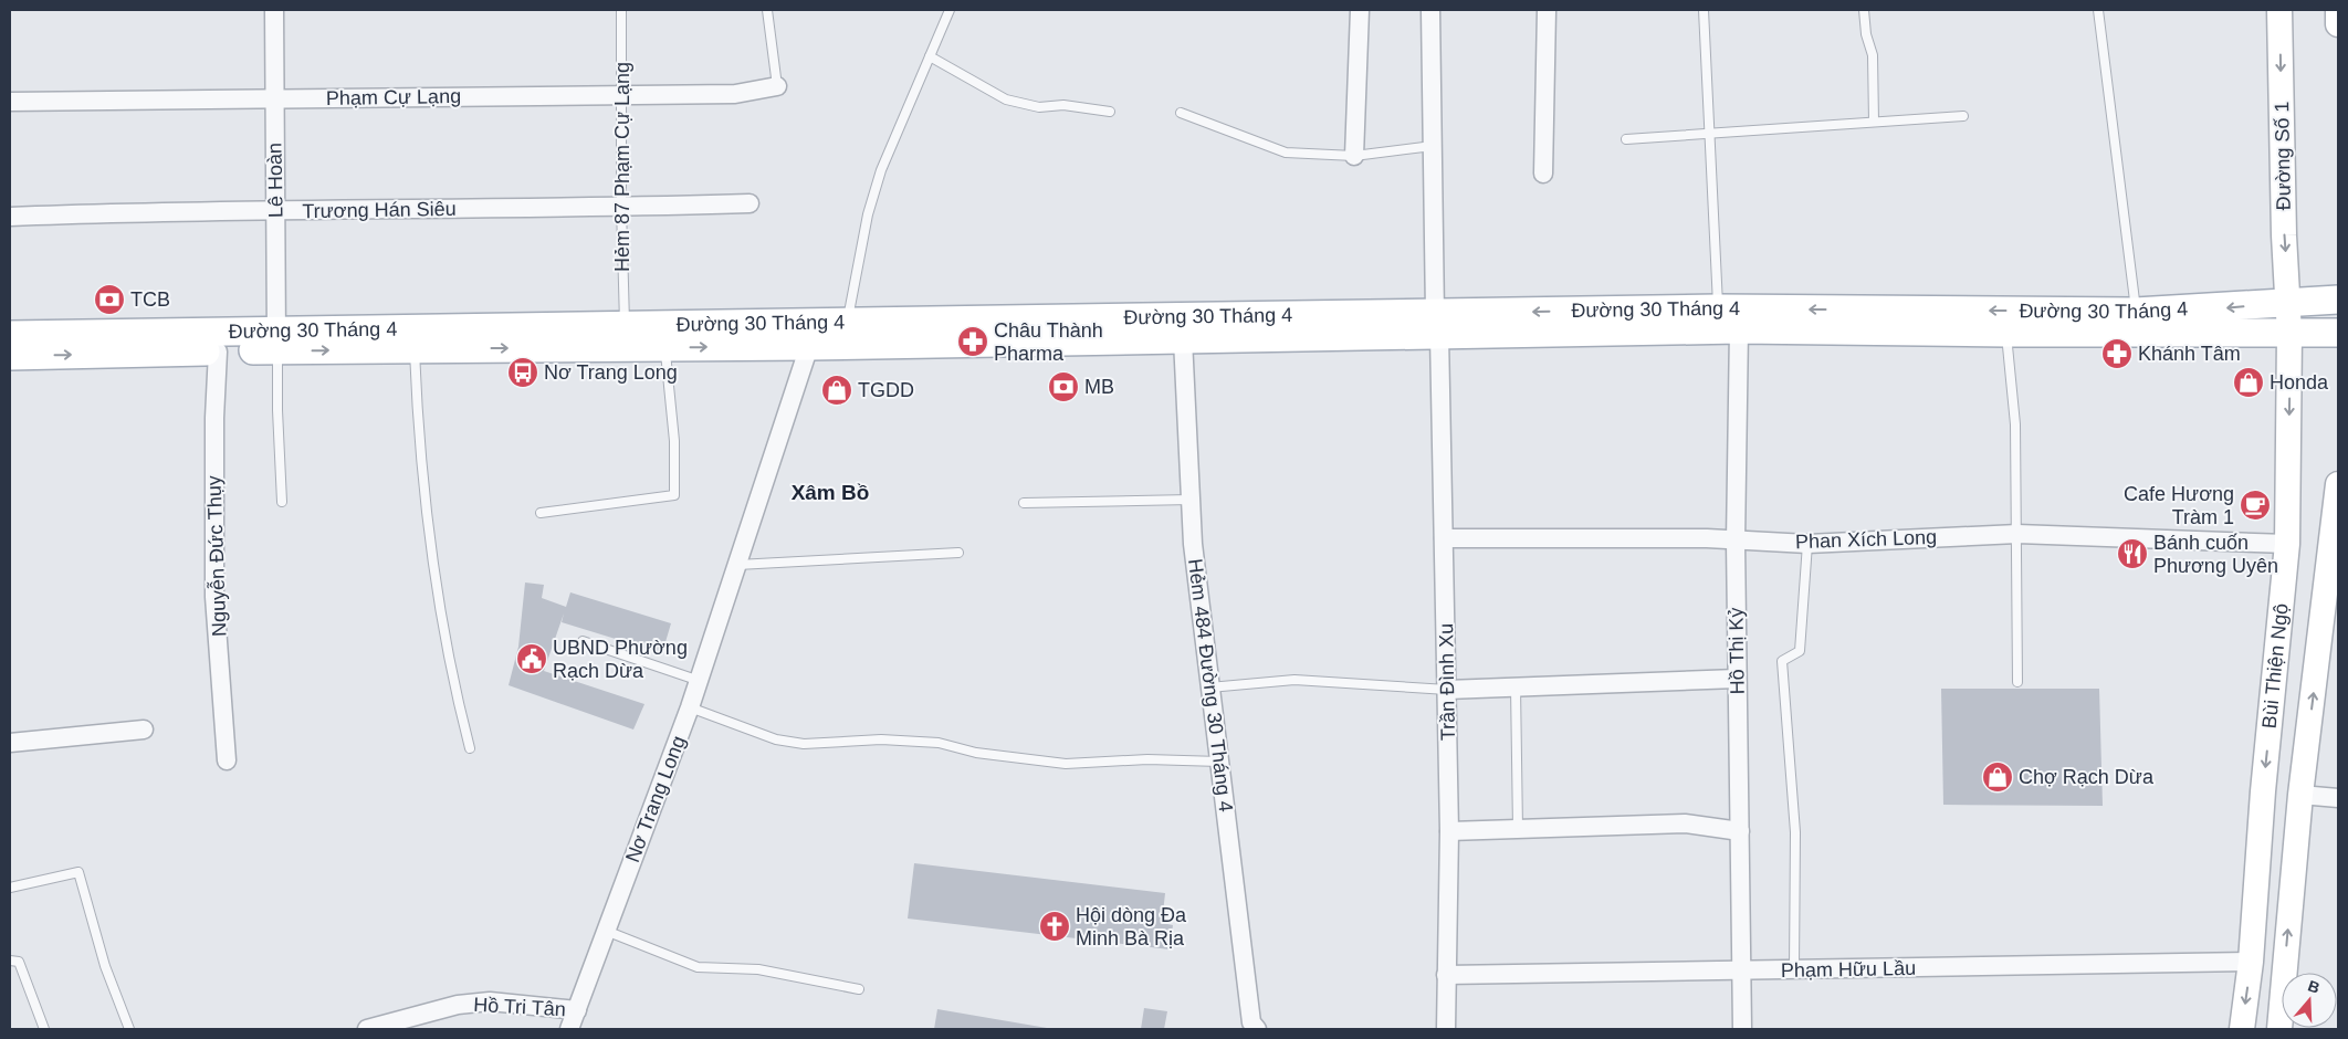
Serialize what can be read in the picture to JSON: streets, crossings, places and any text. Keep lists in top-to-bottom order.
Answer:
{
  "streets": {
    "main road": ["Đường Số 1", "Đường 30 Tháng 4", "Bùi Thiện Ngộ"],
    "street": [
      "Phạm Cự Lạng",
      "Lê Hoàn",
      "Trương Hán Siêu",
      "Phan Xích Long",
      "Nguyễn Đức Thụy",
      "Hồ Thị Kỷ",
      "Trần Đình Xu",
      "Hẻm 484 Đường 30 Tháng 4",
      "Nơ Trang Long",
      "Phạm Hữu Lầu",
      "Hồ Tri Tân"
    ],
    "lane": ["Hẻm 87 Phạm Cự Lạng"]
  },
  "crossings": [
    ["Phạm Cự Lạng", "Hẻm 87 Phạm Cự Lạng"],
    ["Phạm Cự Lạng", "Lê Hoàn"],
    ["Đường Số 1", "Đường 30 Tháng 4"],
    ["Đường Số 1", "Bùi Thiện Ngộ"],
    ["Hẻm 87 Phạm Cự Lạng", "Trương Hán Siêu"],
    ["Hẻm 87 Phạm Cự Lạng", "Đường 30 Tháng 4"],
    ["Lê Hoàn", "Trương Hán Siêu"],
    ["Lê Hoàn", "Đường 30 Tháng 4"],
    ["Đường 30 Tháng 4", "Nguyễn Đức Thụy"],
    ["Đường 30 Tháng 4", "Hồ Thị Kỷ"],
    ["Đường 30 Tháng 4", "Bùi Thiện Ngộ"],
    ["Đường 30 Tháng 4", "Trần Đình Xu"],
    ["Đường 30 Tháng 4", "Hẻm 484 Đường 30 Tháng 4"],
    ["Đường 30 Tháng 4", "Nơ Trang Long"],
    ["Phan Xích Long", "Hồ Thị Kỷ"],
    ["Phan Xích Long", "Bùi Thiện Ngộ"],
    ["Phan Xích Long", "Trần Đình Xu"],
    ["Hồ Thị Kỷ", "Phạm Hữu Lầu"],
    ["Bùi Thiện Ngộ", "Phạm Hữu Lầu"],
    ["Trần Đình Xu", "Phạm Hữu Lầu"],
    ["Nơ Trang Long", "Hồ Tri Tân"]
  ],
  "one_way": ["Đường Số 1"],
  "districts": ["Xâm Bồ"],
  "places": {
    "bank": ["TCB", "MB"],
    "pharmacy": ["Châu Thành Pharma", "Khánh Tâm"],
    "bus stop": ["Nơ Trang Long"],
    "shop": ["Honda", "TGDD", "Chợ Rạch Dừa"],
    "cafe": ["Cafe Hương Tràm 1"],
    "restaurant": ["Bánh cuốn Phương Uyên"],
    "public building": ["UBND Phường Rạch Dừa"],
    "church": ["Hội dòng Đa Minh Bà Rịa"]
  },
  "north": "top"
}
